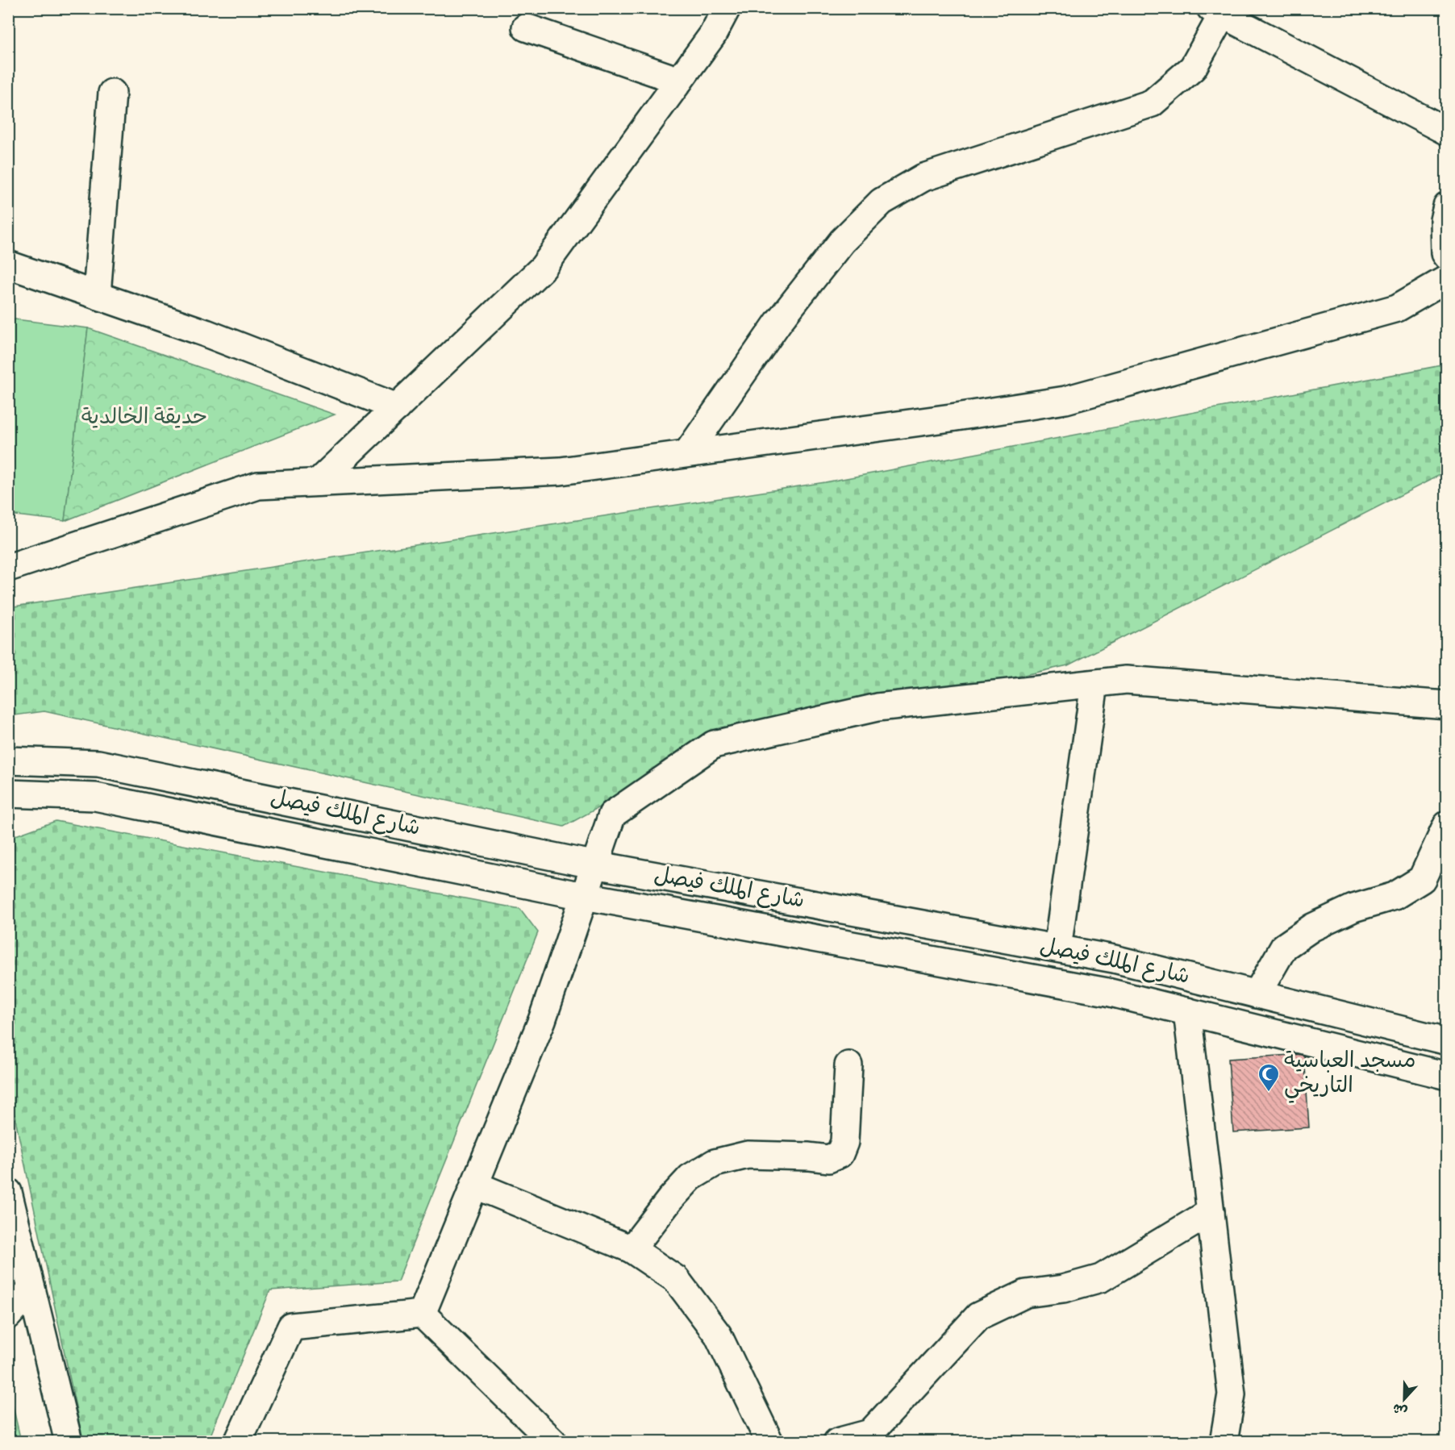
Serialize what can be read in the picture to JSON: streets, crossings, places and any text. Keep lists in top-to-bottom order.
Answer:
{
  "streets": {
    "street": ["شارع الملك فيصل"]
  },
  "parks": ["حديقة الخالدية"],
  "places": {
    "mosque": ["مسجد العباسية التاريخي"]
  },
  "north": "bottom"
}
